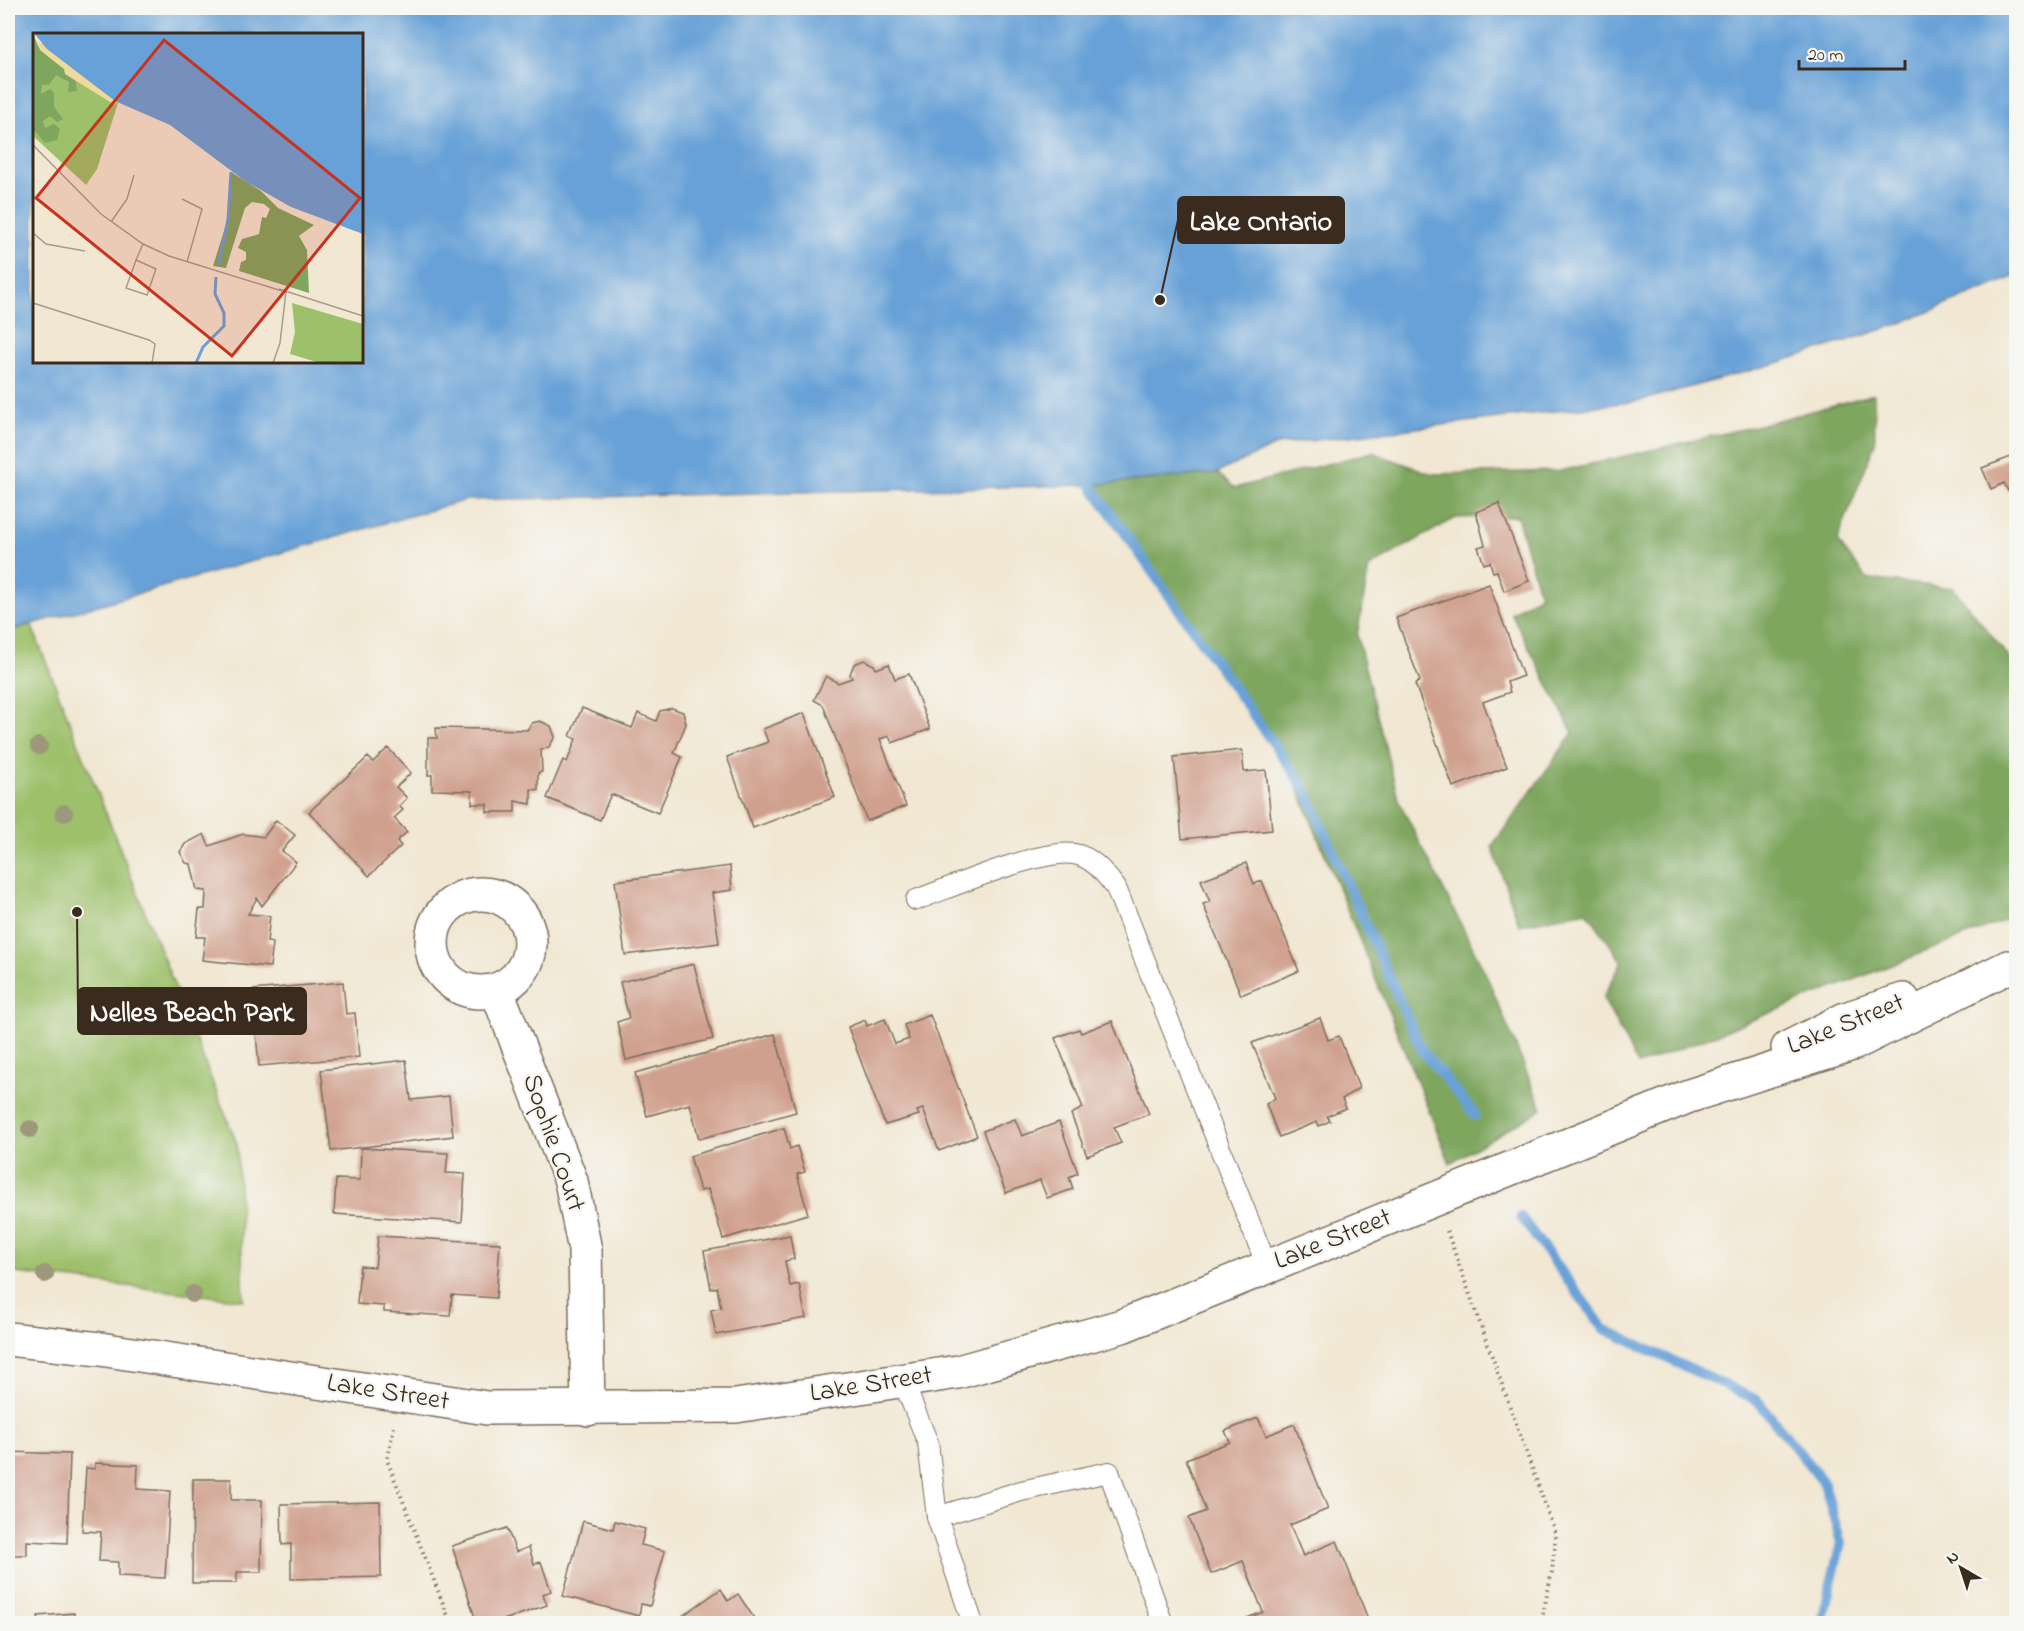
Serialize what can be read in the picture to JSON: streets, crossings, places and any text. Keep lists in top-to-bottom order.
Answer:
{
  "streets": {
    "street": ["Lake Street", "Sophie Court"]
  },
  "crossings": [
    ["Lake Street", "Sophie Court"]
  ],
  "places": ["Lake Ontario", "Nelles Beach Park"],
  "scale_bar": "20 m",
  "north": "top left"
}
